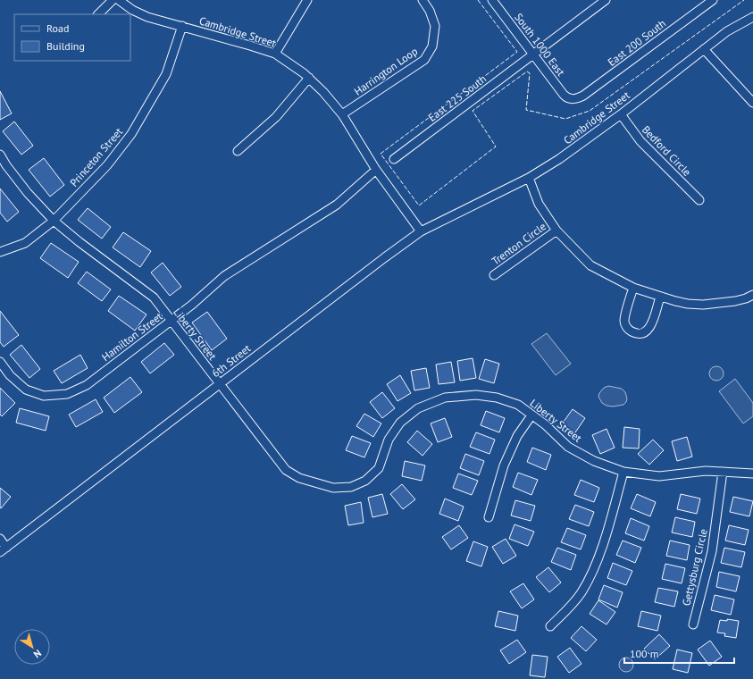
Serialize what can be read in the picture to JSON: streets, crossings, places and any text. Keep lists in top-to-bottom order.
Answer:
{
  "streets": {
    "street": [
      "Cambridge Street",
      "East 200 South",
      "South 1000 East",
      "Harrington Loop",
      "East 225 South",
      "Bedford Circle",
      "Princeton Street",
      "Trenton Circle",
      "Liberty Street",
      "Hamilton Street",
      "6th Street",
      "Gettysburg Circle"
    ]
  },
  "crossings": [
    ["Cambridge Street", "Harrington Loop"],
    ["Cambridge Street", "Bedford Circle"],
    ["Cambridge Street", "Princeton Street"],
    ["Cambridge Street", "Hamilton Street"],
    ["Cambridge Street", "6th Street"],
    ["East 200 South", "South 1000 East"],
    ["South 1000 East", "East 225 South"],
    ["Princeton Street", "Liberty Street"],
    ["Liberty Street", "Hamilton Street"],
    ["Liberty Street", "6th Street"],
    ["Liberty Street", "Gettysburg Circle"]
  ],
  "legend": ["Road", "Building"],
  "scale_bar": "100 m",
  "north": "bottom right"
}
